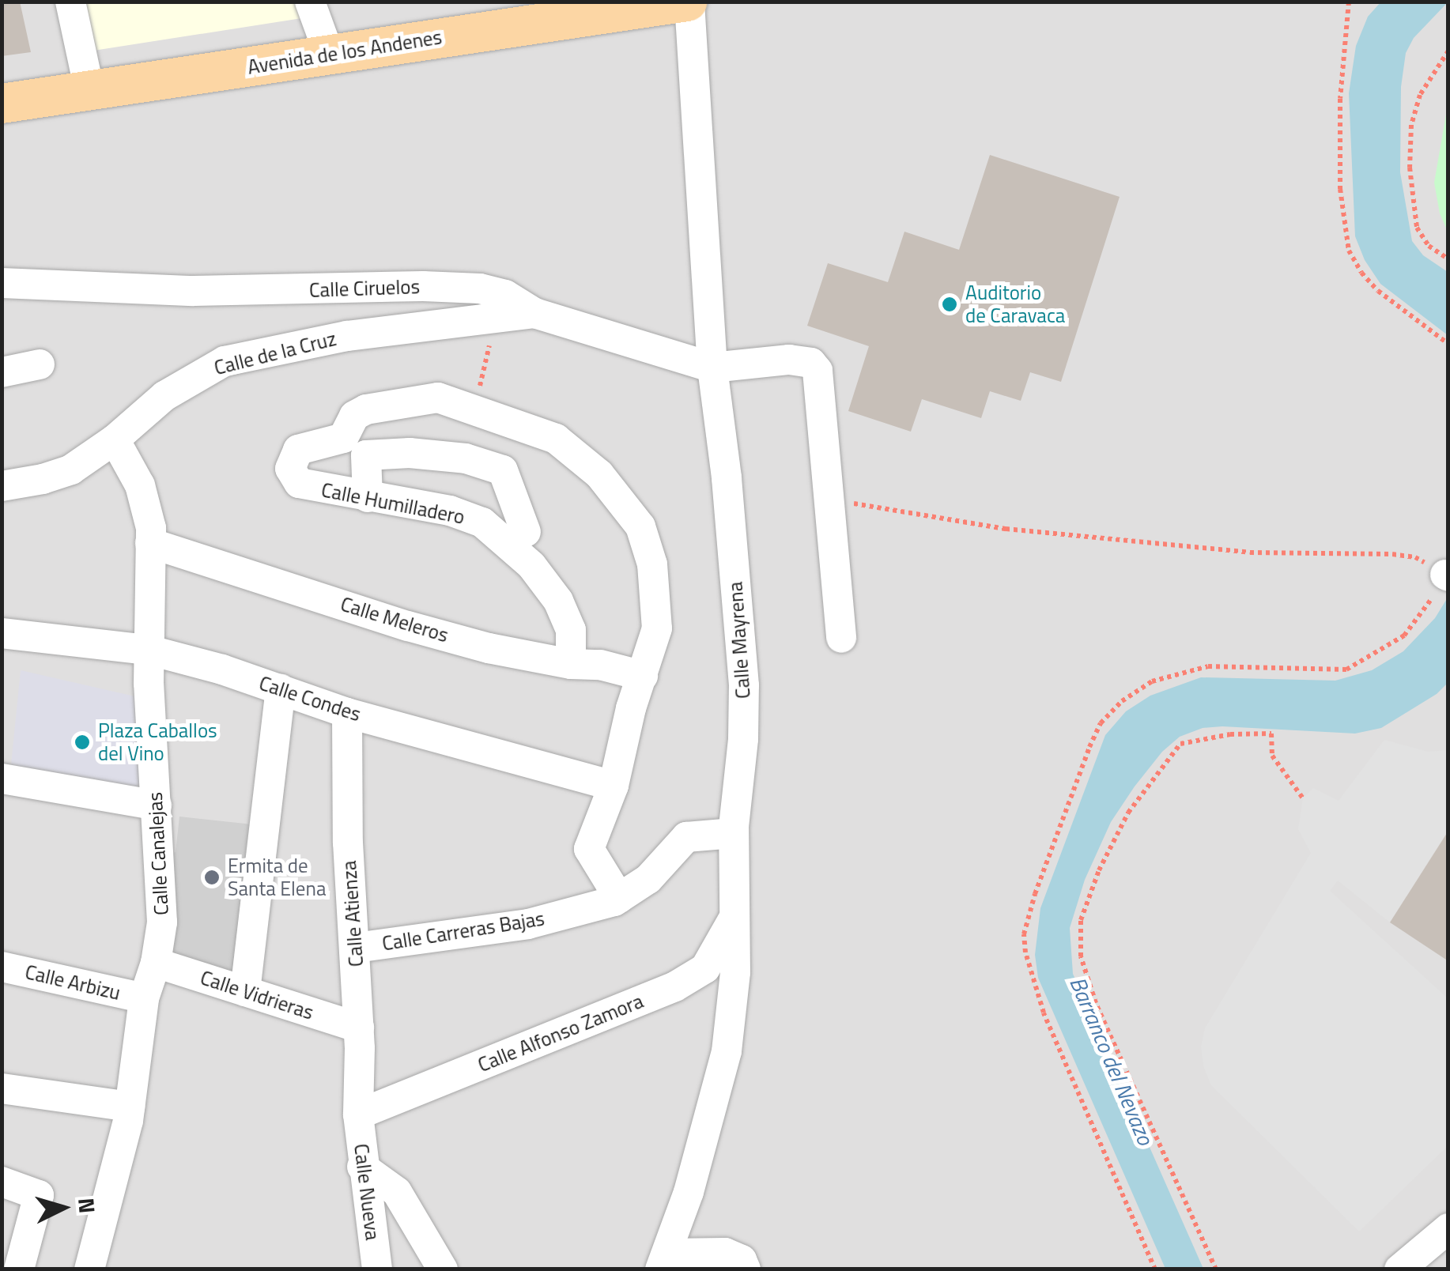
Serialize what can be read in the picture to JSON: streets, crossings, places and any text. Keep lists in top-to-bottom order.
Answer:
{
  "streets": {
    "main road": ["Avenida de los Andenes"],
    "street": [
      "Calle Ciruelos",
      "Calle de la Cruz",
      "Calle Humilladero",
      "Calle Meleros",
      "Calle Mayrena",
      "Calle Condes",
      "Calle Canalejas",
      "Calle Atienza",
      "Calle Carreras Bajas",
      "Calle Arbizu",
      "Calle Vidrieras",
      "Calle Alfonso Zamora",
      "Calle Nueva"
    ]
  },
  "crossings": [
    ["Avenida de los Andenes", "Calle Mayrena"],
    ["Calle Ciruelos", "Calle de la Cruz"],
    ["Calle Ciruelos", "Calle Mayrena"],
    ["Calle de la Cruz", "Calle Canalejas"],
    ["Calle Humilladero", "Calle Meleros"],
    ["Calle Humilladero", "Calle Condes"],
    ["Calle Humilladero", "Calle Carreras Bajas"],
    ["Calle Meleros", "Calle Canalejas"],
    ["Calle Mayrena", "Calle Carreras Bajas"],
    ["Calle Mayrena", "Calle Alfonso Zamora"],
    ["Calle Condes", "Calle Canalejas"],
    ["Calle Condes", "Calle Atienza"],
    ["Calle Canalejas", "Calle Arbizu"],
    ["Calle Canalejas", "Calle Vidrieras"],
    ["Calle Atienza", "Calle Carreras Bajas"],
    ["Calle Atienza", "Calle Vidrieras"],
    ["Calle Atienza", "Calle Alfonso Zamora"],
    ["Calle Atienza", "Calle Nueva"],
    ["Calle Alfonso Zamora", "Calle Nueva"]
  ],
  "water": ["Barranco del Nevazo"],
  "places": ["Auditorio de Caravaca", "Plaza Caballos del Vino", "Ermita de Santa Elena"],
  "north": "right"
}
